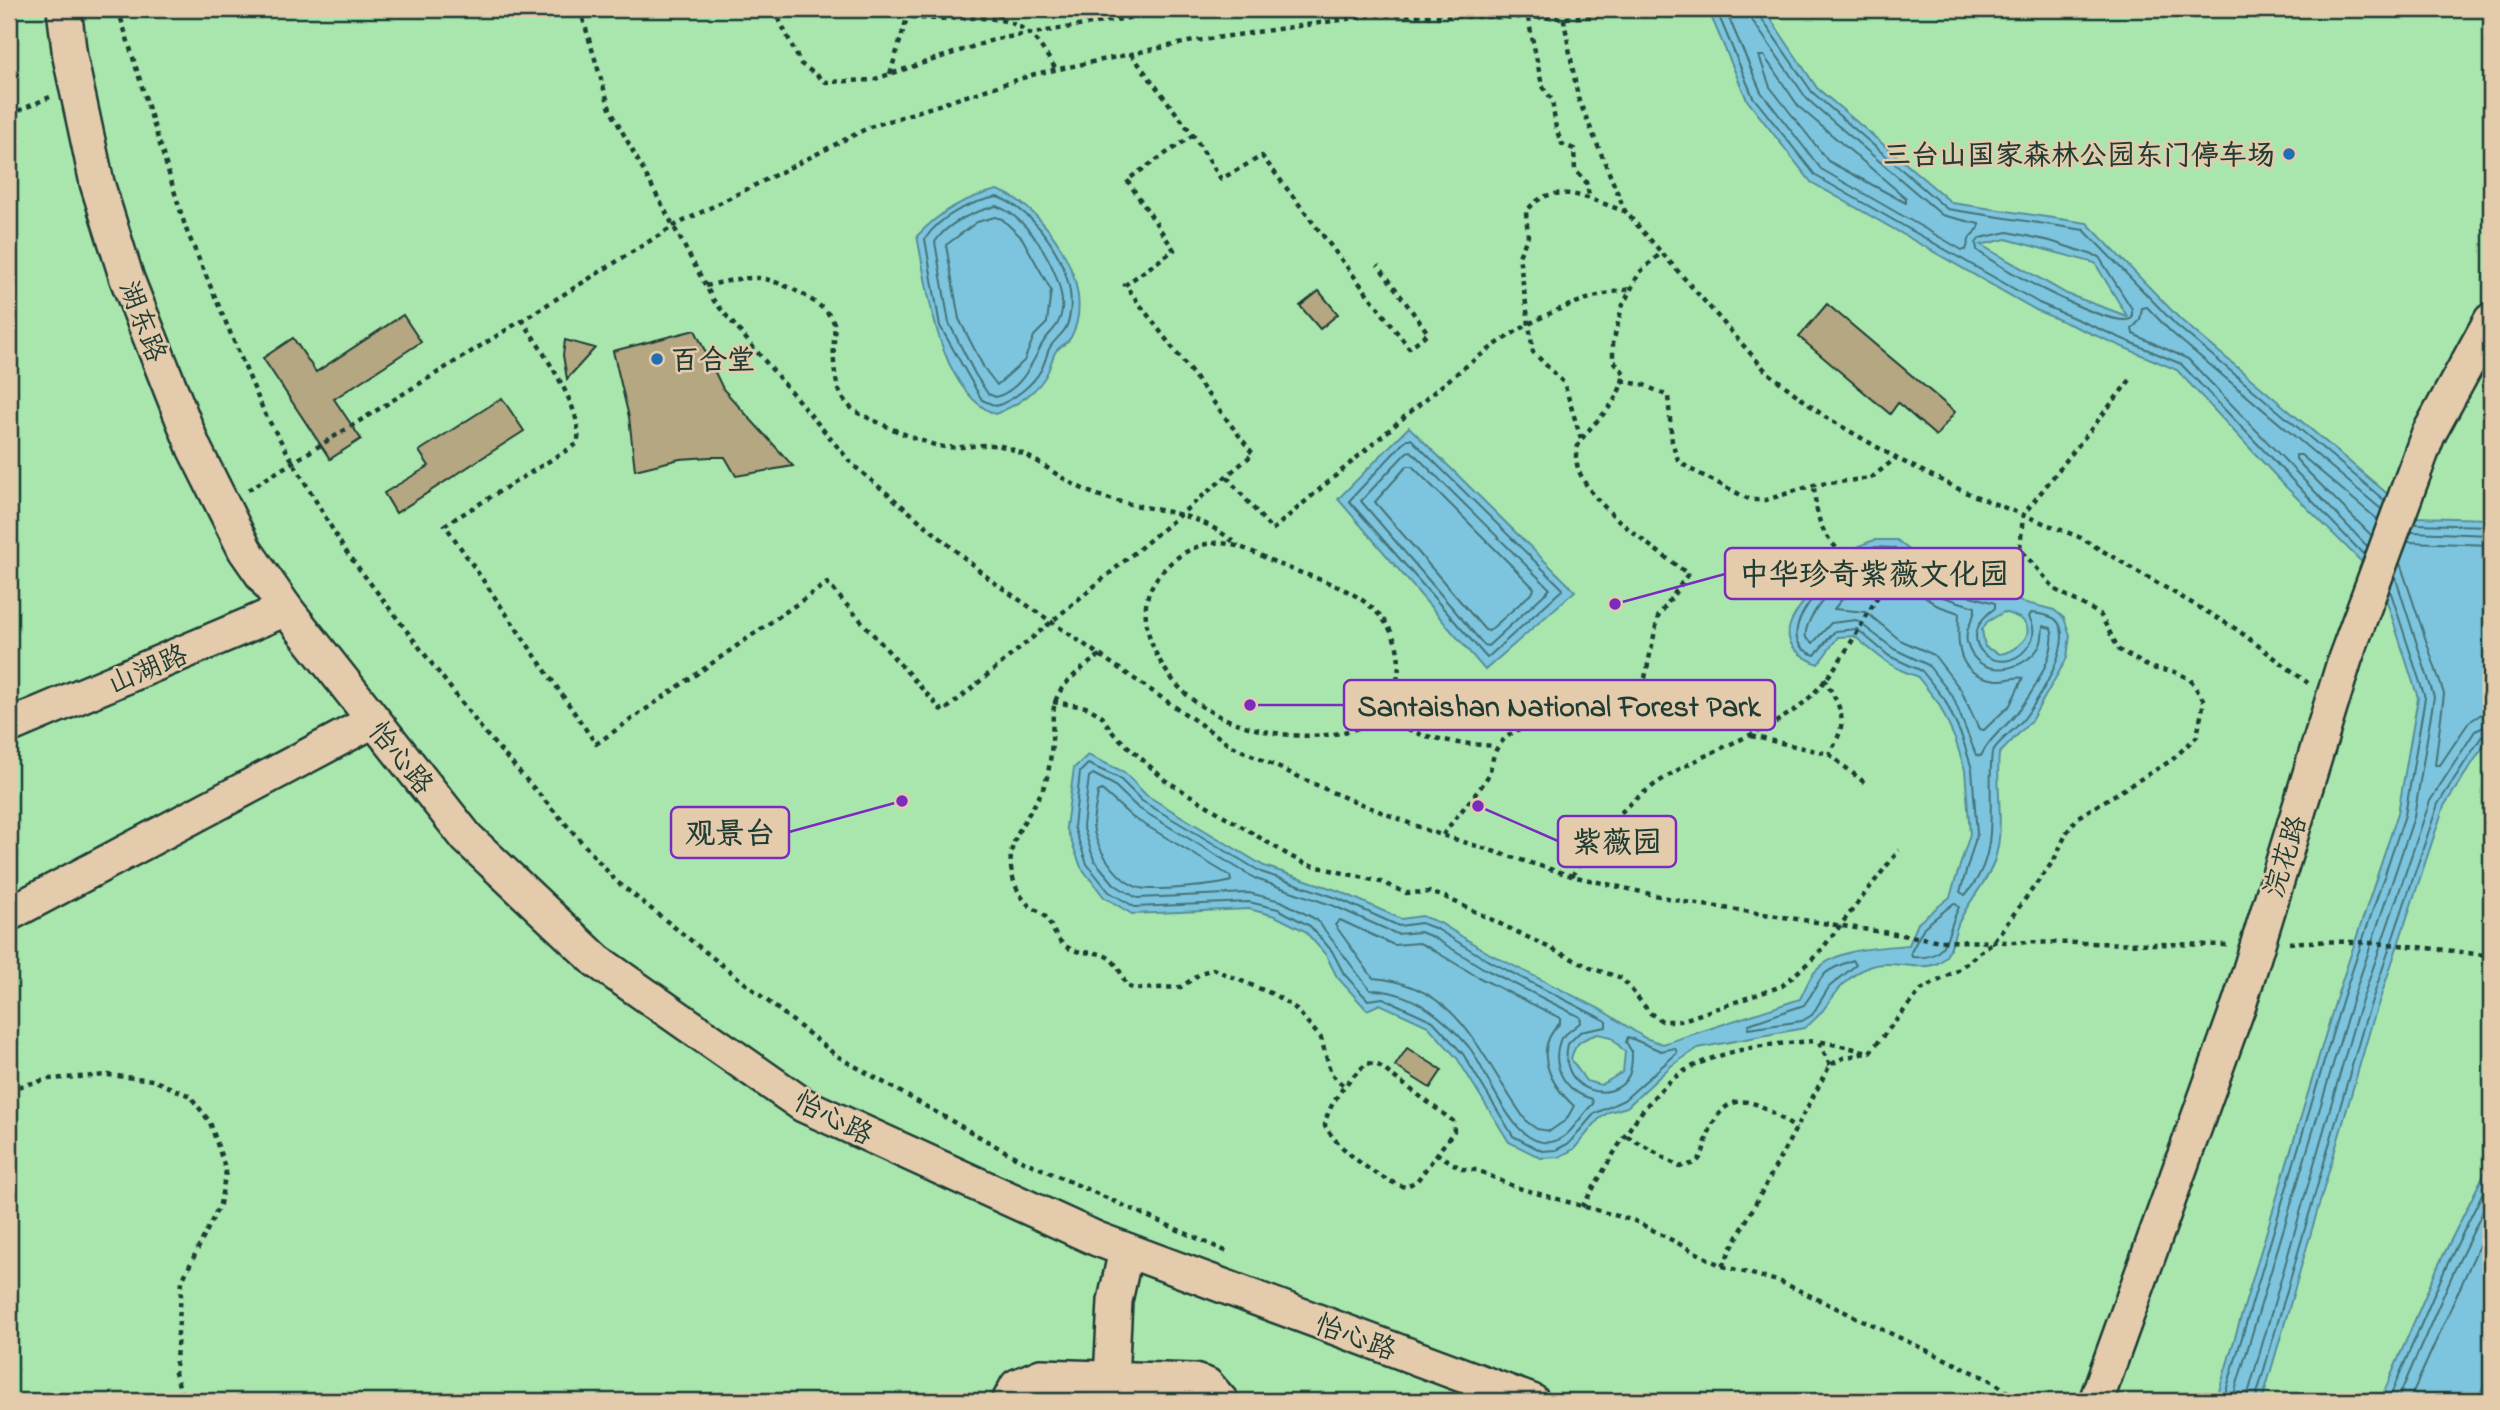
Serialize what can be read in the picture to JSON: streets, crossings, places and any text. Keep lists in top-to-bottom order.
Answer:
{
  "streets": {
    "street": [
      "湖东路",
      "山湖路",
      "怡心路",
      "浣花路"
    ]
  },
  "crossings": [
    ["湖东路", "山湖路"],
    ["湖东路", "怡心路"],
    ["山湖路", "怡心路"]
  ],
  "places": [
    "三台山国家森林公园东门停车场",
    "百合堂",
    "中华珍奇紫薇文化园",
    "Santaishan National Forest Park",
    "观景台",
    "紫薇园"
  ]
}
